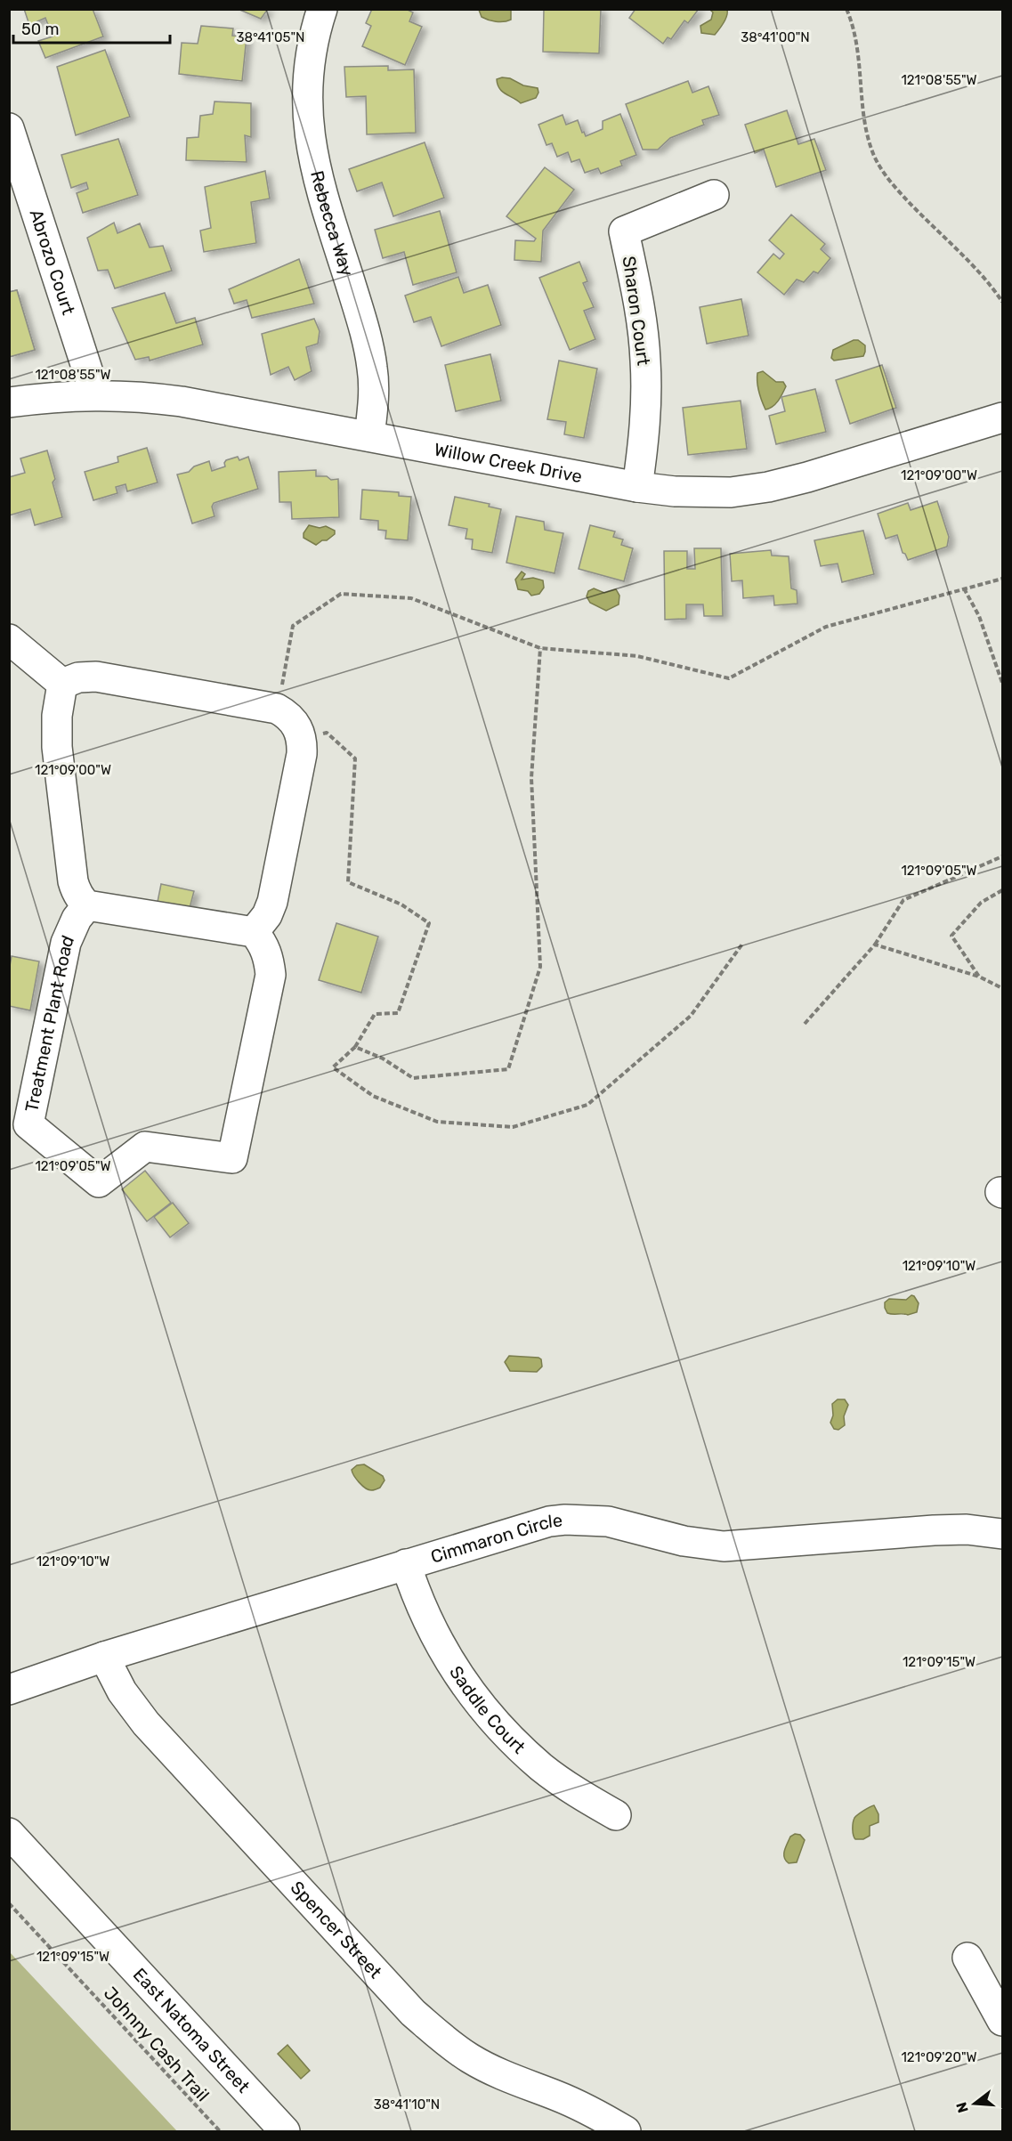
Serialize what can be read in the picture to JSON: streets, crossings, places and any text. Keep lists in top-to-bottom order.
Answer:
{
  "streets": {
    "street": [
      "Rebecca Way",
      "Abrozo Court",
      "Sharon Court",
      "Willow Creek Drive",
      "Treatment Plant Road",
      "Cimmaron Circle",
      "Saddle Court",
      "Spencer Street",
      "East Natoma Street"
    ],
    "path": ["Johnny Cash Trail"]
  },
  "crossings": [
    ["Rebecca Way", "Willow Creek Drive"],
    ["Abrozo Court", "Willow Creek Drive"],
    ["Sharon Court", "Willow Creek Drive"],
    ["Cimmaron Circle", "Saddle Court"],
    ["Cimmaron Circle", "Spencer Street"]
  ],
  "scale_bar": "50 m",
  "north": "left",
  "coordinates": [
    "38°41'05\"N",
    "38°41'00\"N",
    "121°08'55\"W",
    "121°09'00\"W",
    "121°09'05\"W",
    "121°09'10\"W",
    "121°09'15\"W",
    "121°09'20\"W",
    "38°41'10\"N"
  ]
}
